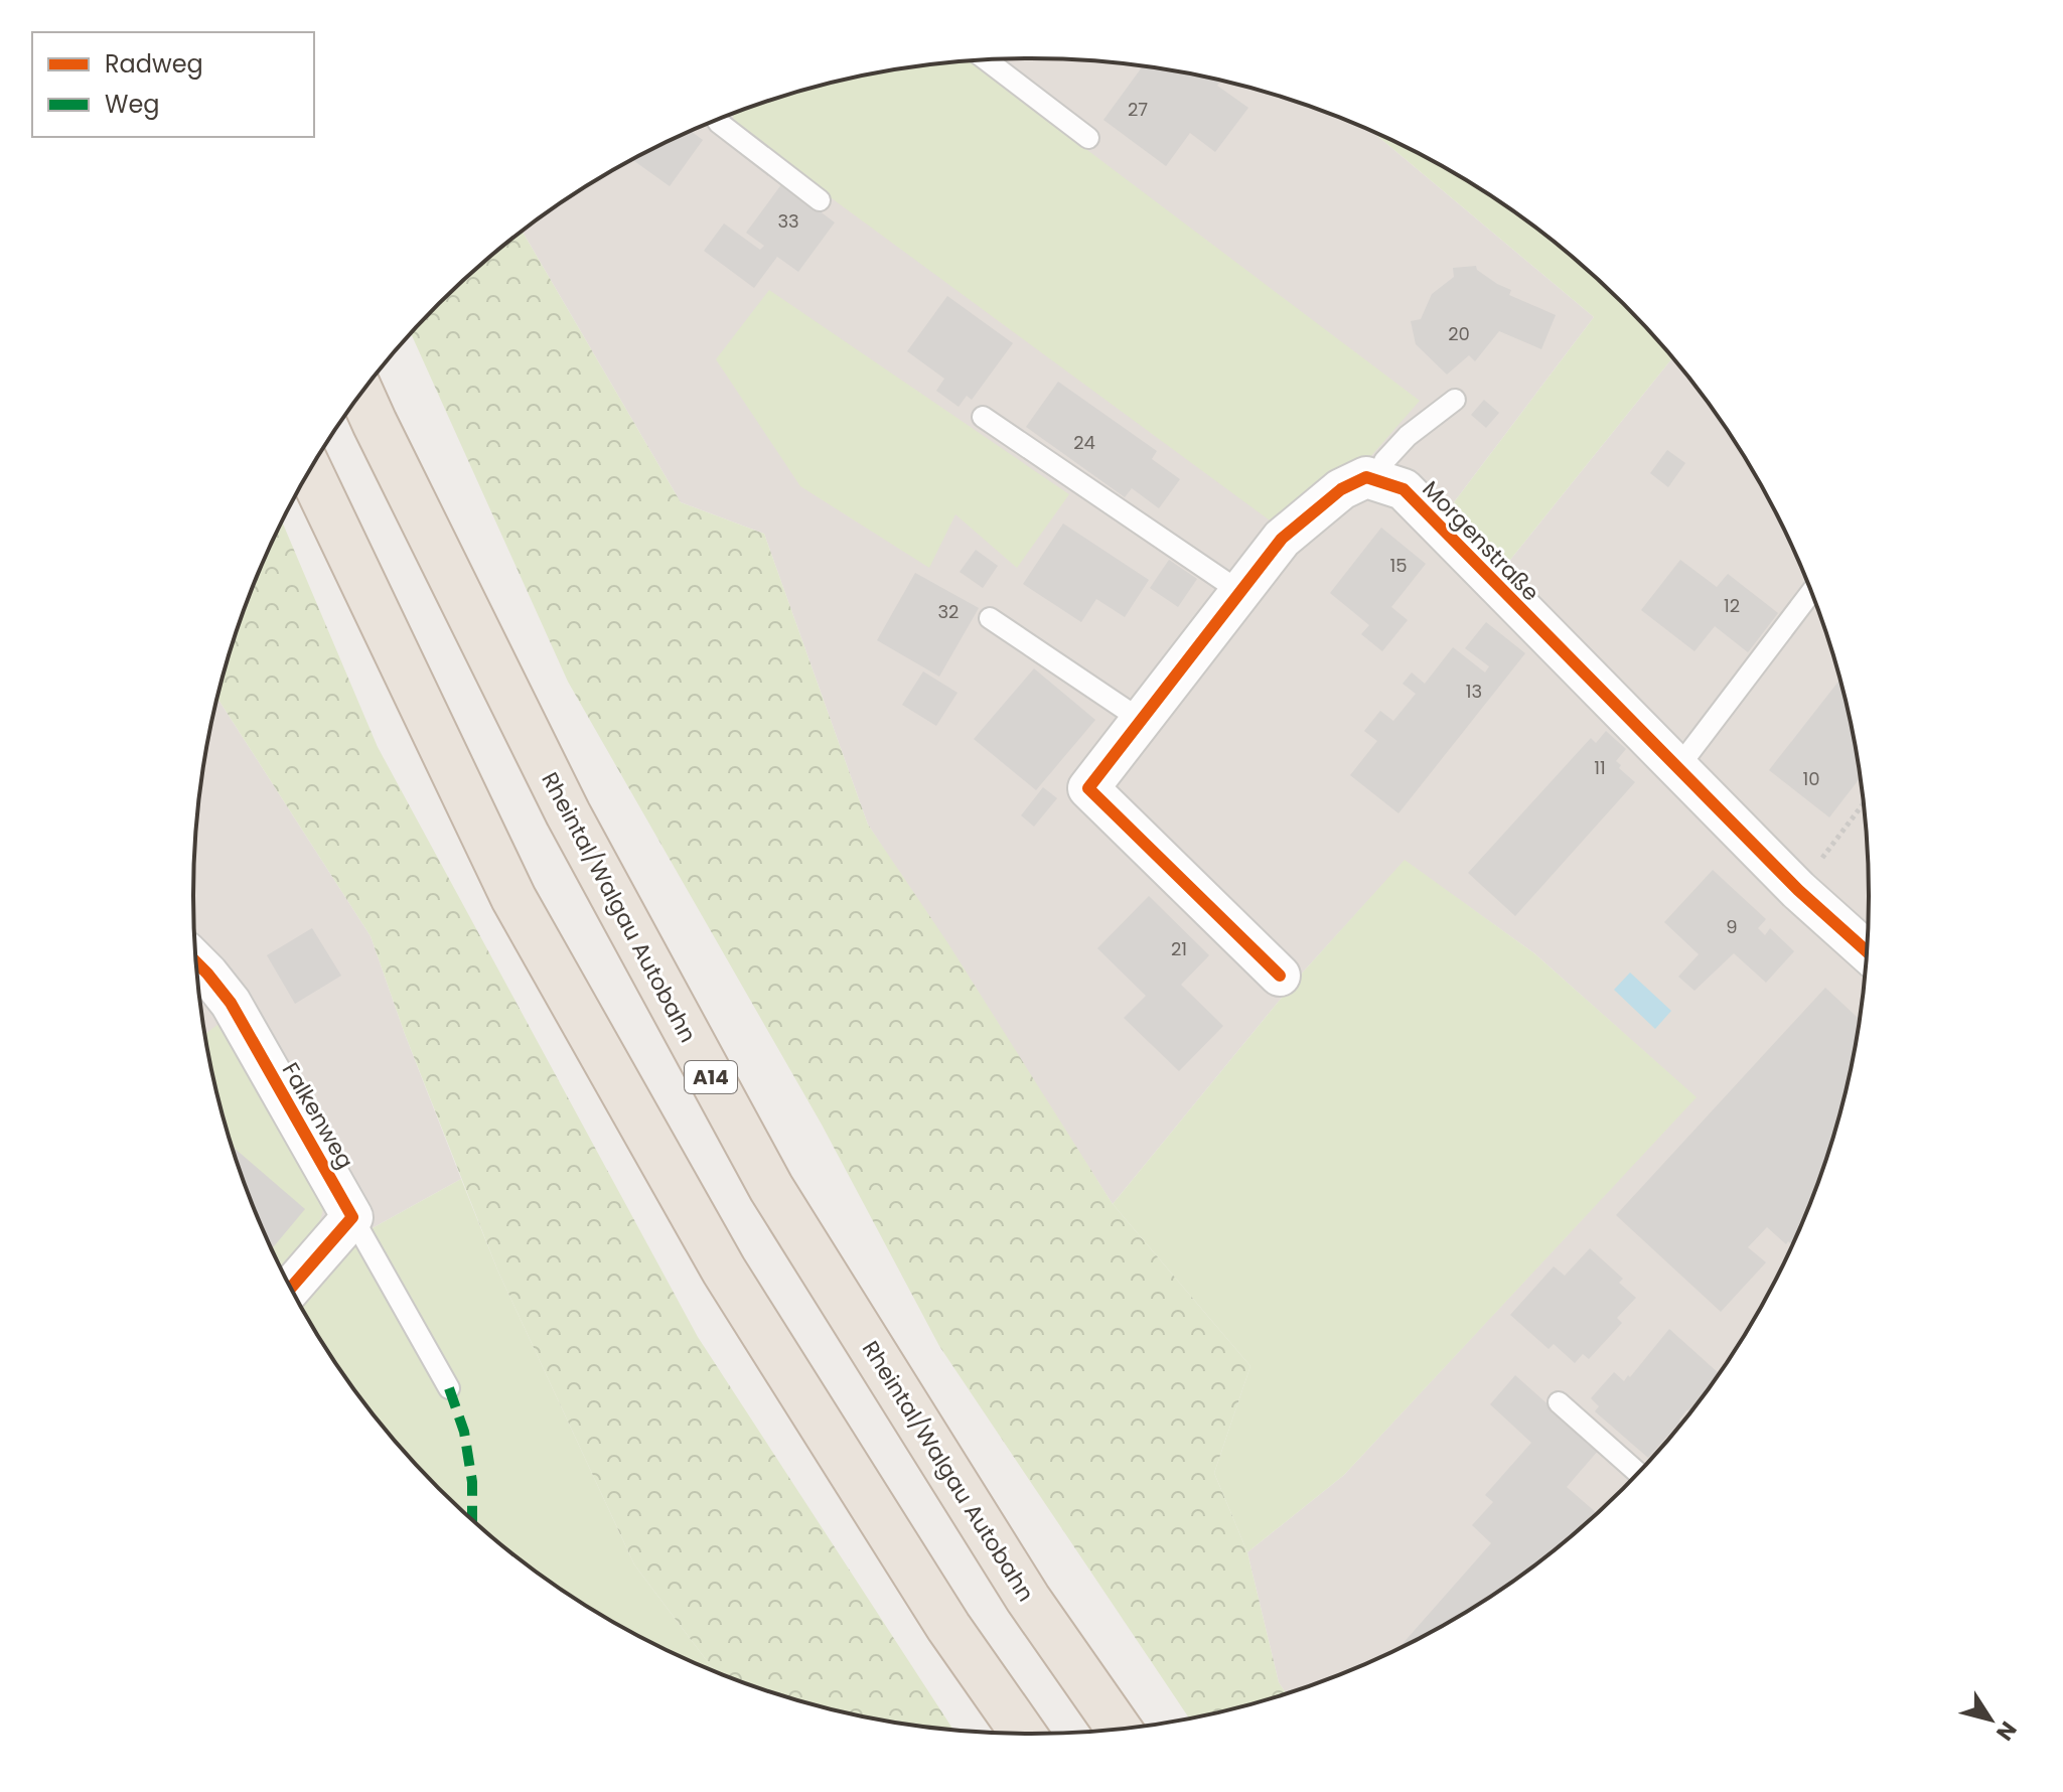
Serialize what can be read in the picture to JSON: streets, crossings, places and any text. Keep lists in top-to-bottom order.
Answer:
{
  "streets": {
    "highway": ["Rheintal/Walgau Autobahn", "A14"],
    "street": ["Morgenstraße", "Falkenweg"]
  },
  "house_numbers": [
    "27",
    "33",
    "20",
    "24",
    "15",
    "12",
    "32",
    "13",
    "11",
    "10",
    "9",
    "21"
  ],
  "legend": ["Radweg", "Weg"],
  "north": "bottom right"
}
